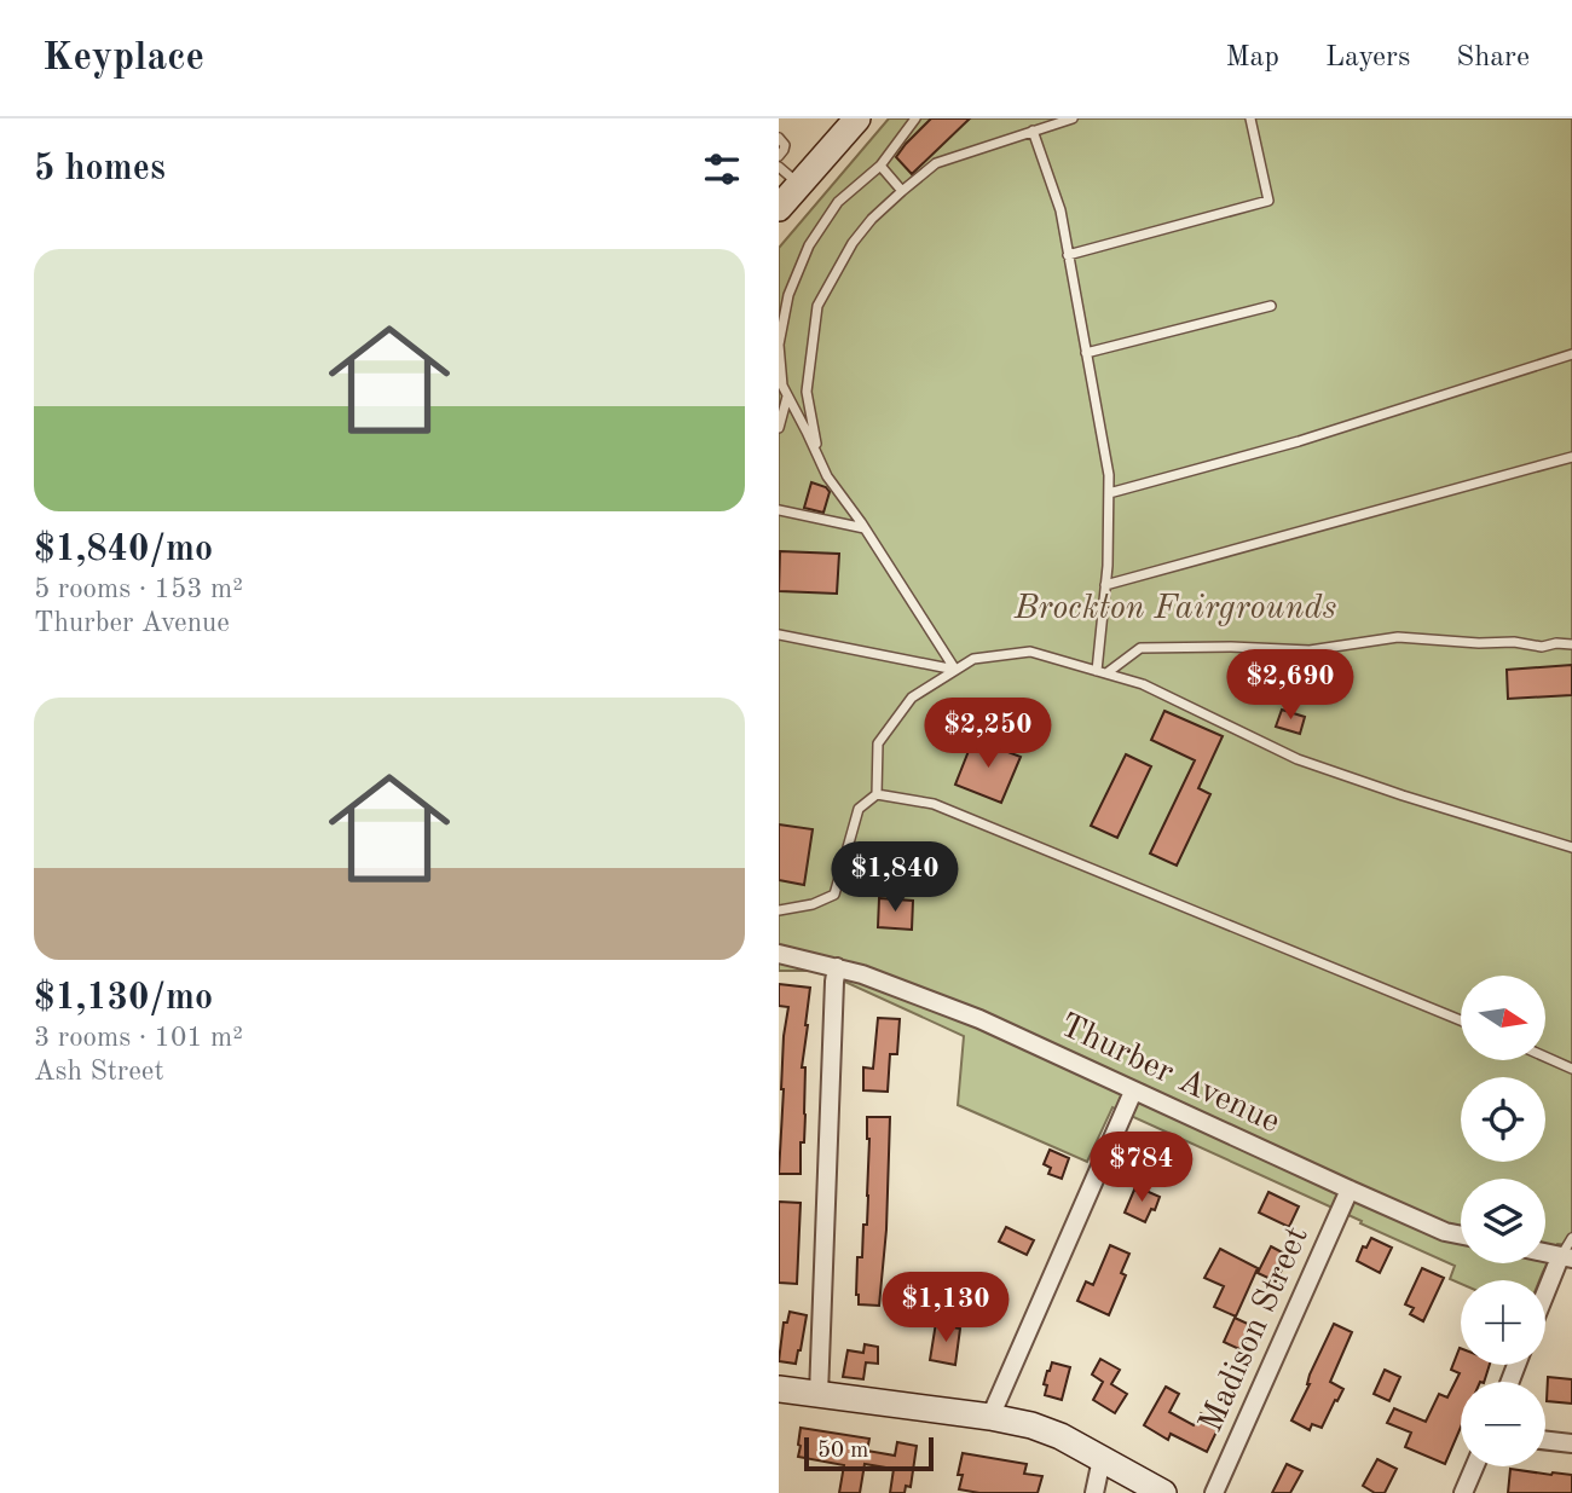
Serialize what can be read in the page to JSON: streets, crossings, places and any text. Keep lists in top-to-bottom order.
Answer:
{
  "streets": {
    "street": ["Thurber Avenue", "Madison Street"]
  },
  "crossings": [
    ["Thurber Avenue", "Madison Street"]
  ],
  "parks": ["Brockton Fairgrounds"],
  "scale_bar": "50 m",
  "north": "right",
  "page": {
    "header": "Keyplace",
    "nav": ["Map", "Layers", "Share"],
    "heading": "5 homes",
    "list": [
      {
        "name": "$1,840/mo",
        "note": "5 rooms · 153 m² · Thurber Avenue"
      },
      {
        "name": "$1,130/mo",
        "note": "3 rooms · 101 m² · Ash Street"
      }
    ],
    "price": [
      "$2,690",
      "$2,250",
      "$1,840",
      "$784",
      "$1,130"
    ],
    "map_buttons": ["+", "−"],
    "scale": "50 m"
  }
}
